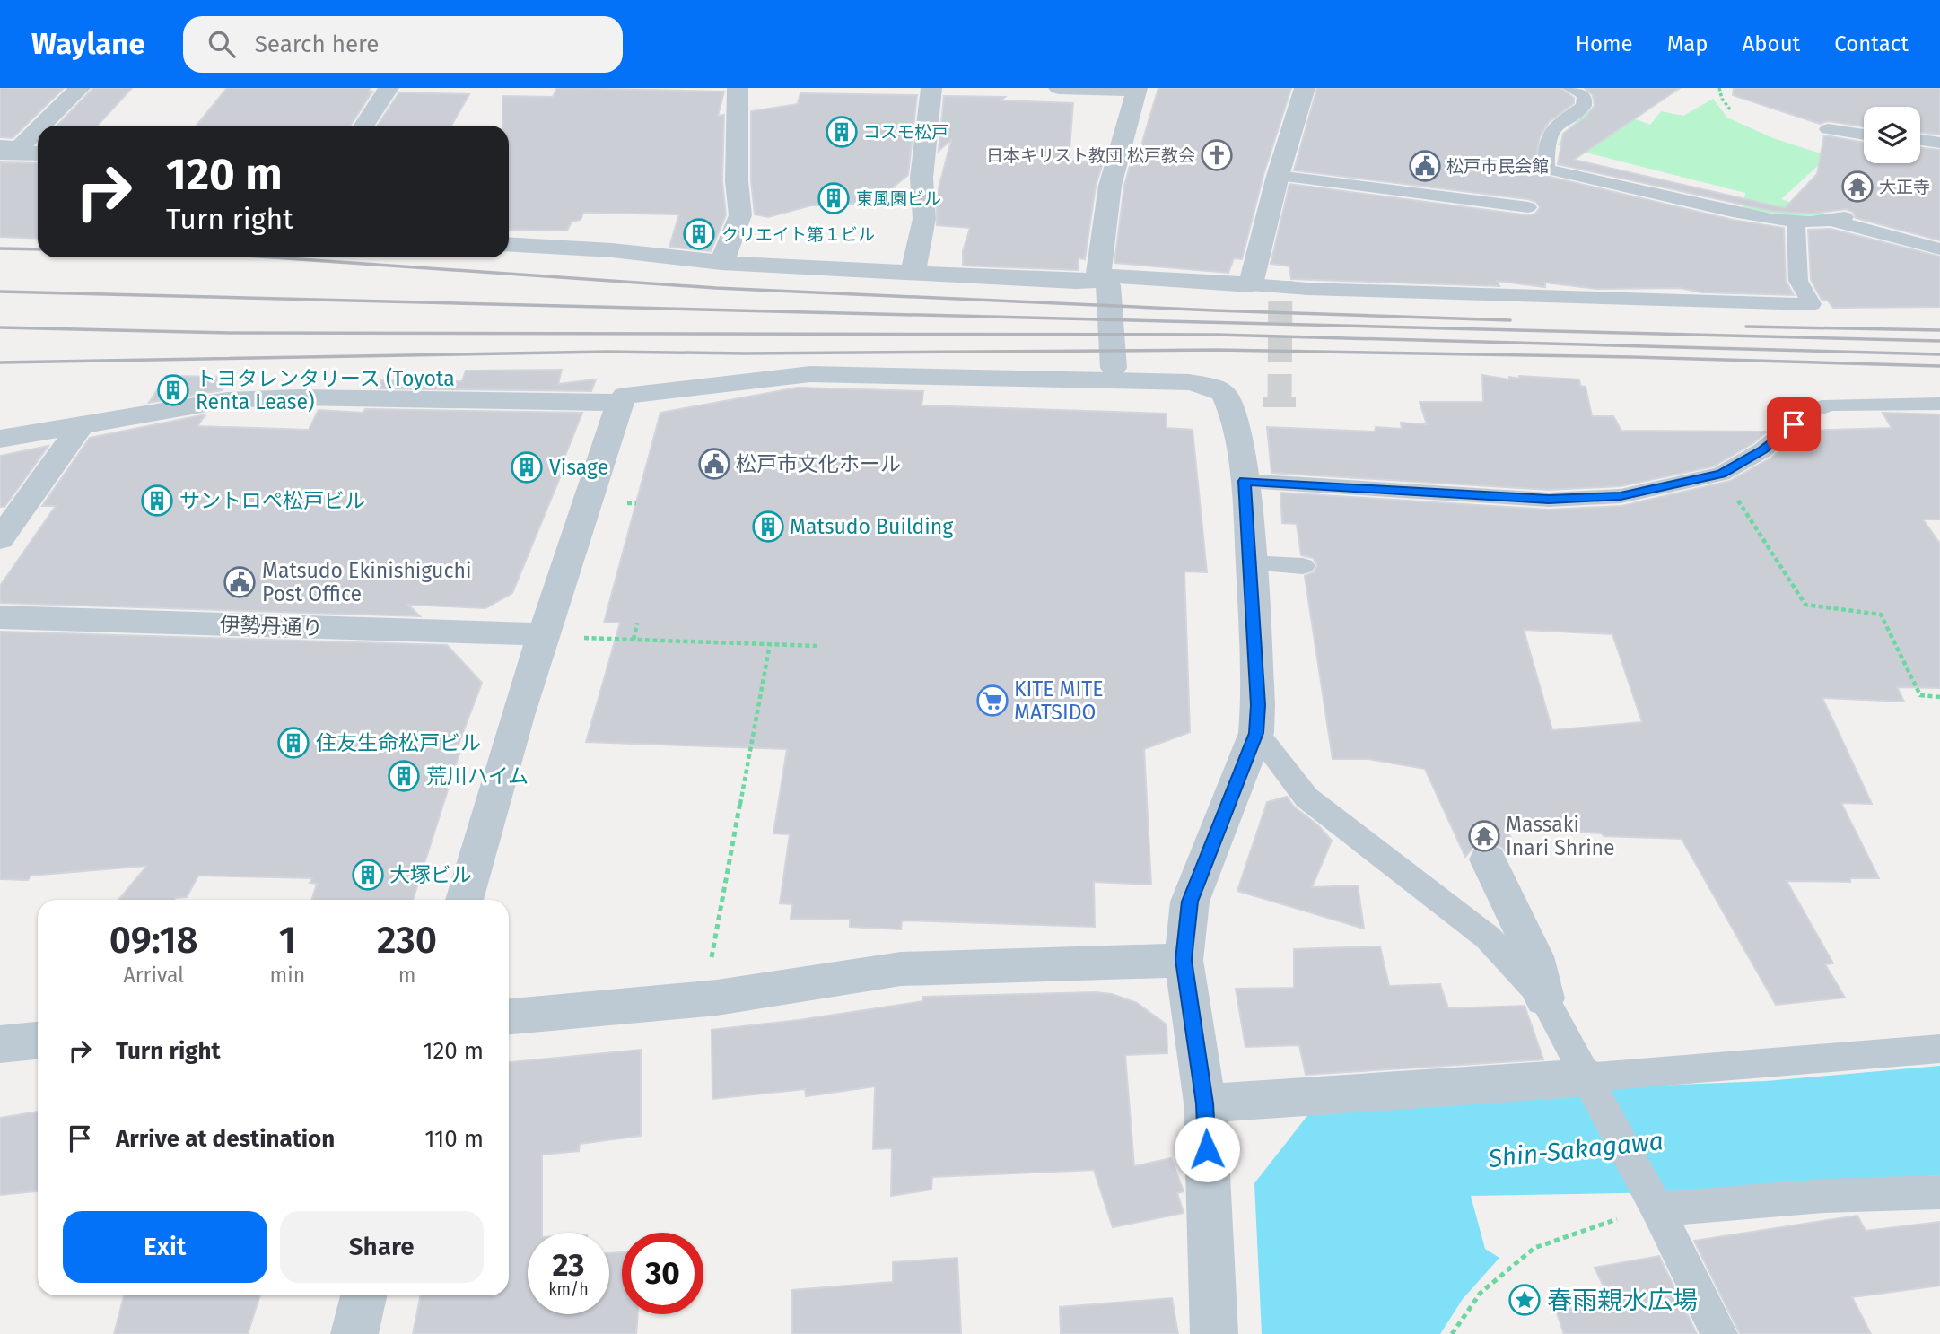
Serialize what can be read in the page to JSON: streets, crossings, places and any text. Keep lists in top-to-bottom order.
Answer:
{
  "streets": {
    "street": ["伊勢丹通り"]
  },
  "water": ["Shin-Sakagawa"],
  "places": {
    "building": [
      "コスモ松戸",
      "東風園ビル",
      "クリエイト第１ビル",
      "トヨタレンタリース (Toyota Renta Lease)",
      "Visage",
      "サントロペ松戸ビル",
      "Matsudo Building",
      "住友生命松戸ビル",
      "荒川ハイム",
      "大塚ビル"
    ],
    "church": ["日本キリスト教団 松戸教会"],
    "public building": ["松戸市民会館", "松戸市文化ホール", "Matsudo Ekinishiguchi Post Office"],
    "temple": ["大正寺", "Massaki Inari Shrine"],
    "supermarket": ["KITE MITE MATSIDO"],
    "place": ["春雨親水広場"]
  },
  "page": {
    "header": "Waylane",
    "search": "Search here",
    "nav": [
      "Home",
      "Map",
      "About",
      "Contact"
    ],
    "turn": ["120 m", "Turn right"],
    "eta": [
      "09:18",
      "Arrival",
      "1",
      "min",
      "230",
      "m"
    ],
    "list": [
      {
        "name": "Turn right",
        "value": "120 m"
      },
      {
        "name": "Arrive at destination",
        "value": "110 m"
      }
    ],
    "buttons": ["Exit", "Share"],
    "speed": "23 km/h",
    "limit": "30"
  }
}
